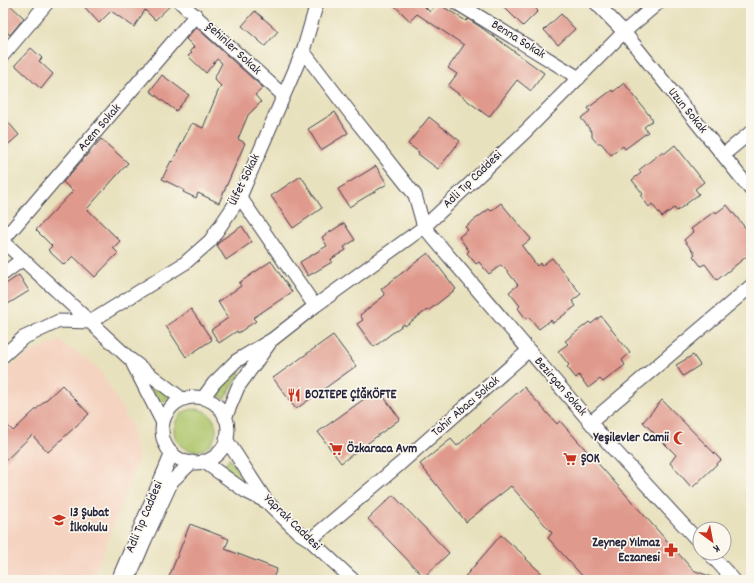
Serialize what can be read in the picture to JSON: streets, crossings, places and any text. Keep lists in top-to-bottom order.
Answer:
{
  "streets": {
    "street": [
      "Benna Sokak",
      "Şehinler Sokak",
      "Uzun Sokak",
      "Acem Sokak",
      "Ülfet Sokak",
      "Adli Tıp Caddesi",
      "Bezirgan Sokak",
      "Tahir Abacı Sokak",
      "Yaprak Caddesi"
    ]
  },
  "crossings": [
    ["Benna Sokak", "Adli Tıp Caddesi"],
    ["Şehinler Sokak", "Acem Sokak"],
    ["Şehinler Sokak", "Ülfet Sokak"],
    ["Uzun Sokak", "Adli Tıp Caddesi"],
    ["Adli Tıp Caddesi", "Bezirgan Sokak"],
    ["Adli Tıp Caddesi", "Yaprak Caddesi"],
    ["Bezirgan Sokak", "Tahir Abacı Sokak"],
    ["Tahir Abacı Sokak", "Yaprak Caddesi"]
  ],
  "places": {
    "restaurant": ["BOZTEPE ÇİĞKÖFTE"],
    "mosque": ["Yeşilevler Camii"],
    "supermarket": ["Özkaraca Avm", "ŞOK"],
    "school or university": ["13 Şubat İlkokulu"],
    "pharmacy": ["Zeynep Yılmaz Eczanesi"]
  },
  "north": "bottom right"
}
